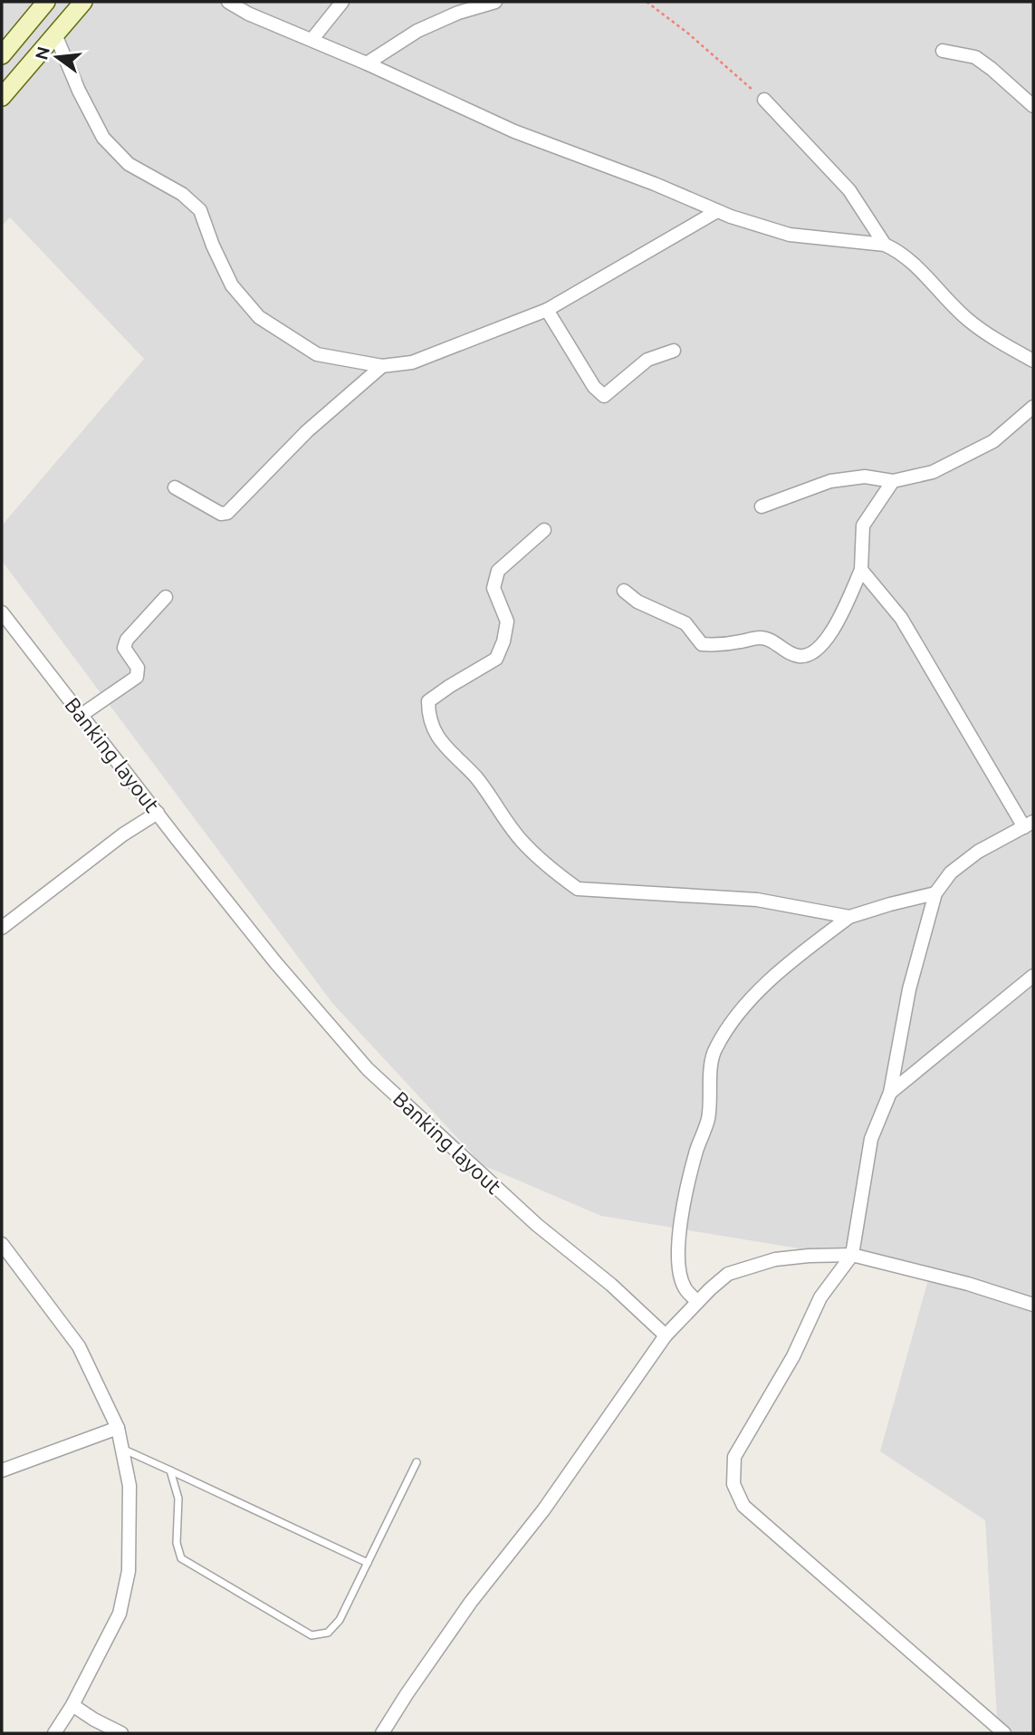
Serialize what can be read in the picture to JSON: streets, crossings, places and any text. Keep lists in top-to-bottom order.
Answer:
{
  "streets": {
    "street": ["Banking layout"]
  },
  "north": "left"
}
